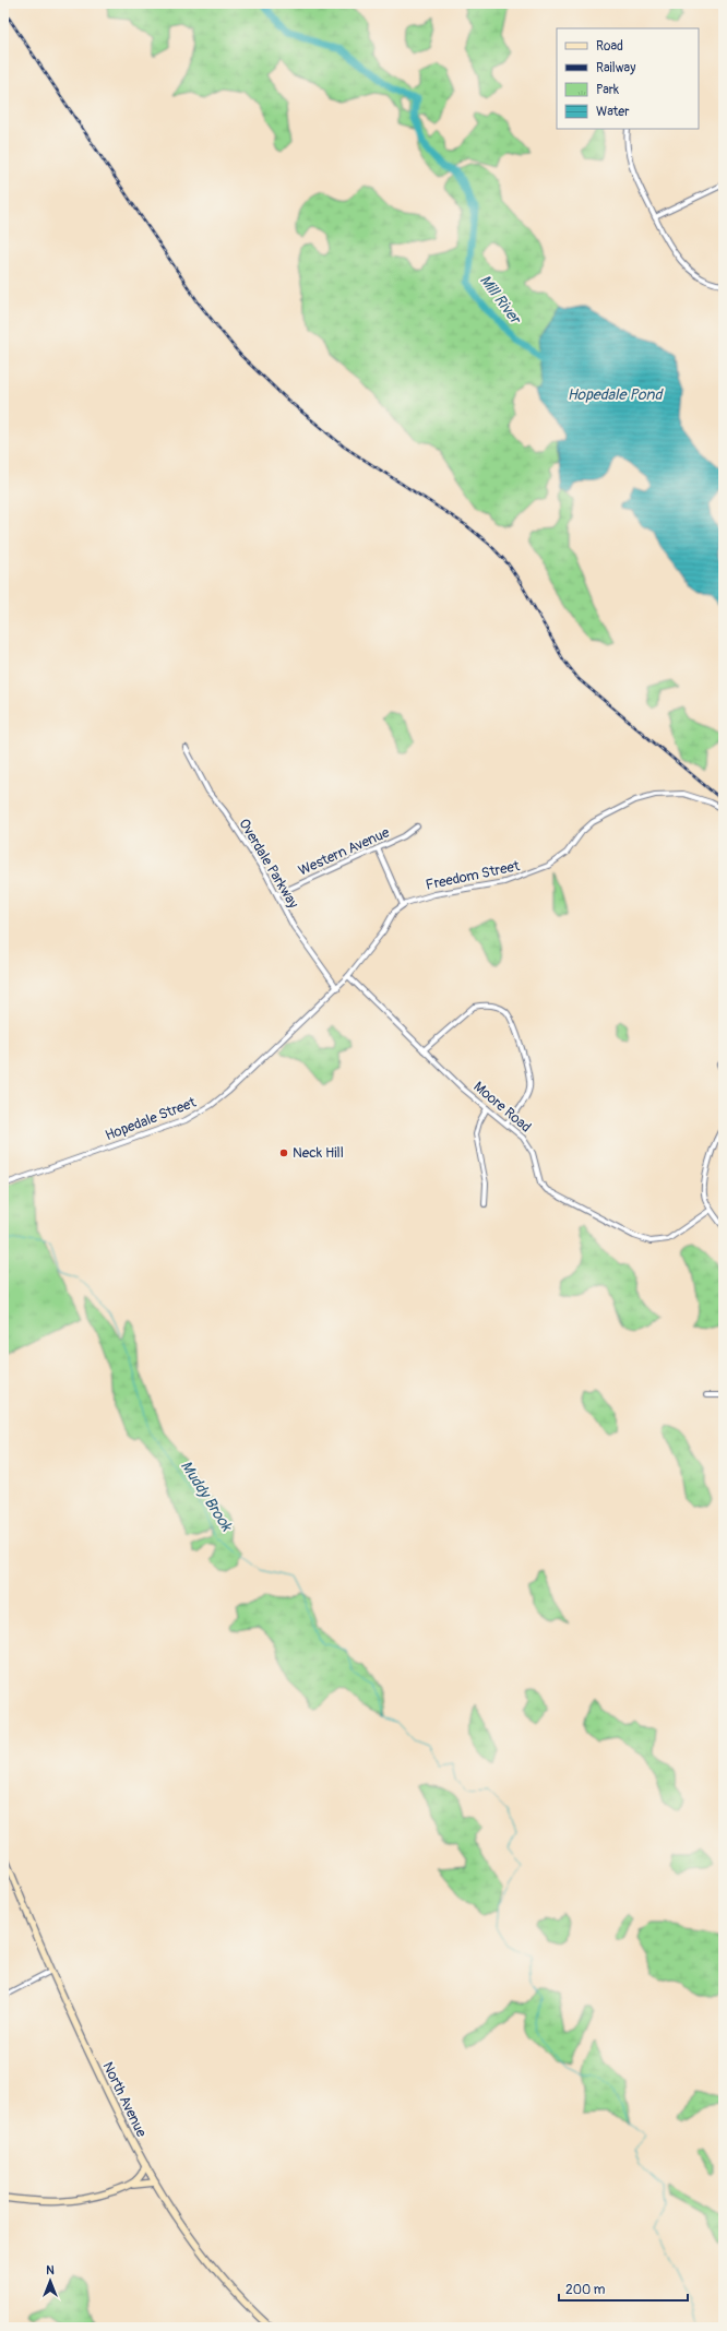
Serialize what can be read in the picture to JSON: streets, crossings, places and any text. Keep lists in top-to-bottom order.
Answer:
{
  "streets": {
    "main road": ["North Avenue"],
    "street": [
      "Western Avenue",
      "Overdale Parkway",
      "Freedom Street",
      "Moore Road",
      "Hopedale Street"
    ]
  },
  "crossings": [
    ["Western Avenue", "Overdale Parkway"],
    ["Overdale Parkway", "Freedom Street"],
    ["Freedom Street", "Moore Road"],
    ["Freedom Street", "Hopedale Street"]
  ],
  "water": ["Mill River", "Hopedale Pond", "Muddy Brook"],
  "places": ["Neck Hill"],
  "legend": [
    "Road",
    "Railway",
    "Park",
    "Water"
  ],
  "scale_bar": "200 m",
  "north": "top"
}
